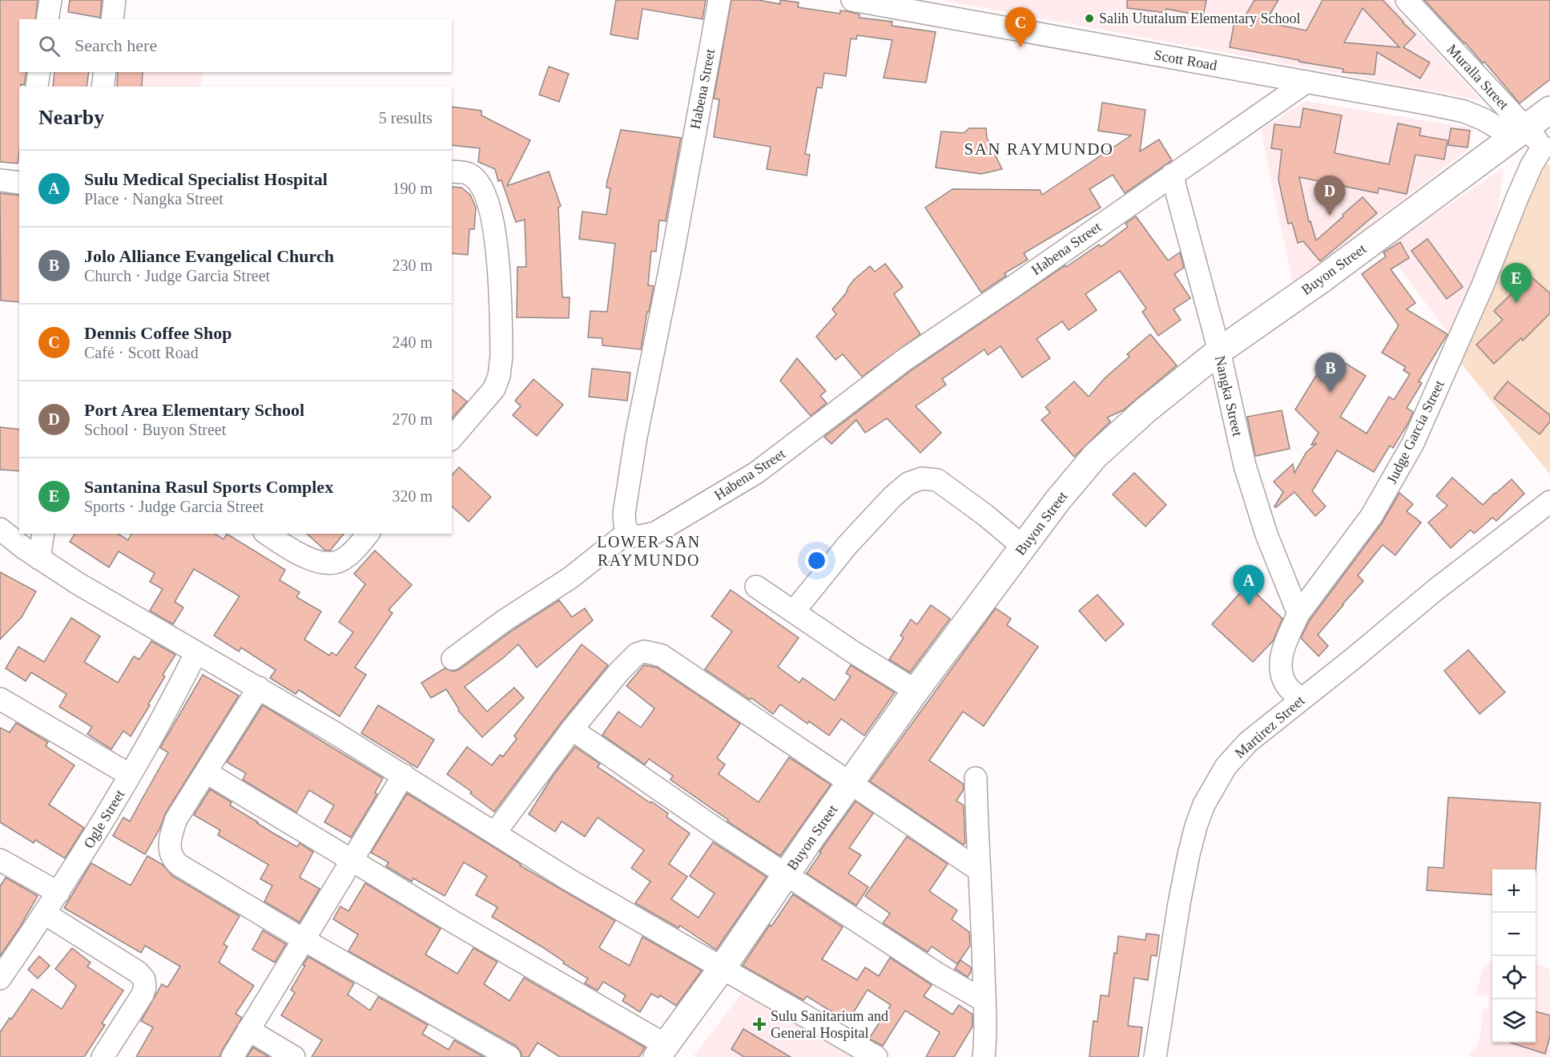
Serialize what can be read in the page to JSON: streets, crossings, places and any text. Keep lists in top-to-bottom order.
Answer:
{
  "streets": {
    "main road": ["Buyon Street"],
    "street": [
      "Scott Road",
      "Muralla Street",
      "Habena Street",
      "Nangka Street",
      "Judge Garcia Street",
      "Martirez Street",
      "Ogle Street"
    ]
  },
  "crossings": [
    ["Scott Road", "Muralla Street"],
    ["Scott Road", "Habena Street"],
    ["Scott Road", "Buyon Street"],
    ["Scott Road", "Judge Garcia Street"],
    ["Muralla Street", "Buyon Street"],
    ["Muralla Street", "Judge Garcia Street"],
    ["Habena Street", "Nangka Street"],
    ["Buyon Street", "Nangka Street"],
    ["Buyon Street", "Judge Garcia Street"],
    ["Nangka Street", "Judge Garcia Street"],
    ["Judge Garcia Street", "Martirez Street"]
  ],
  "districts": ["SAN RAYMUNDO", "LOWER SAN RAYMUNDO"],
  "places": {
    "other": ["Salih Ututalum Elementary School"],
    "health": ["Sulu Sanitarium and General Hospital"]
  },
  "page": {
    "pins": [
      "C",
      "D",
      "E",
      "B",
      "A"
    ],
    "search": "Search here",
    "heading": ["Nearby", "5 results"],
    "list": [
      {
        "mark": "A",
        "name": "Sulu Medical Specialist Hospital",
        "note": "Place · Nangka Street",
        "value": "190 m"
      },
      {
        "mark": "B",
        "name": "Jolo Alliance Evangelical Church",
        "note": "Church · Judge Garcia Street",
        "value": "230 m"
      },
      {
        "mark": "C",
        "name": "Dennis Coffee Shop",
        "note": "Café · Scott Road",
        "value": "240 m"
      },
      {
        "mark": "D",
        "name": "Port Area Elementary School",
        "note": "School · Buyon Street",
        "value": "270 m"
      },
      {
        "mark": "E",
        "name": "Santanina Rasul Sports Complex",
        "note": "Sports · Judge Garcia Street",
        "value": "320 m"
      }
    ],
    "map_buttons": ["+", "−"]
  }
}
